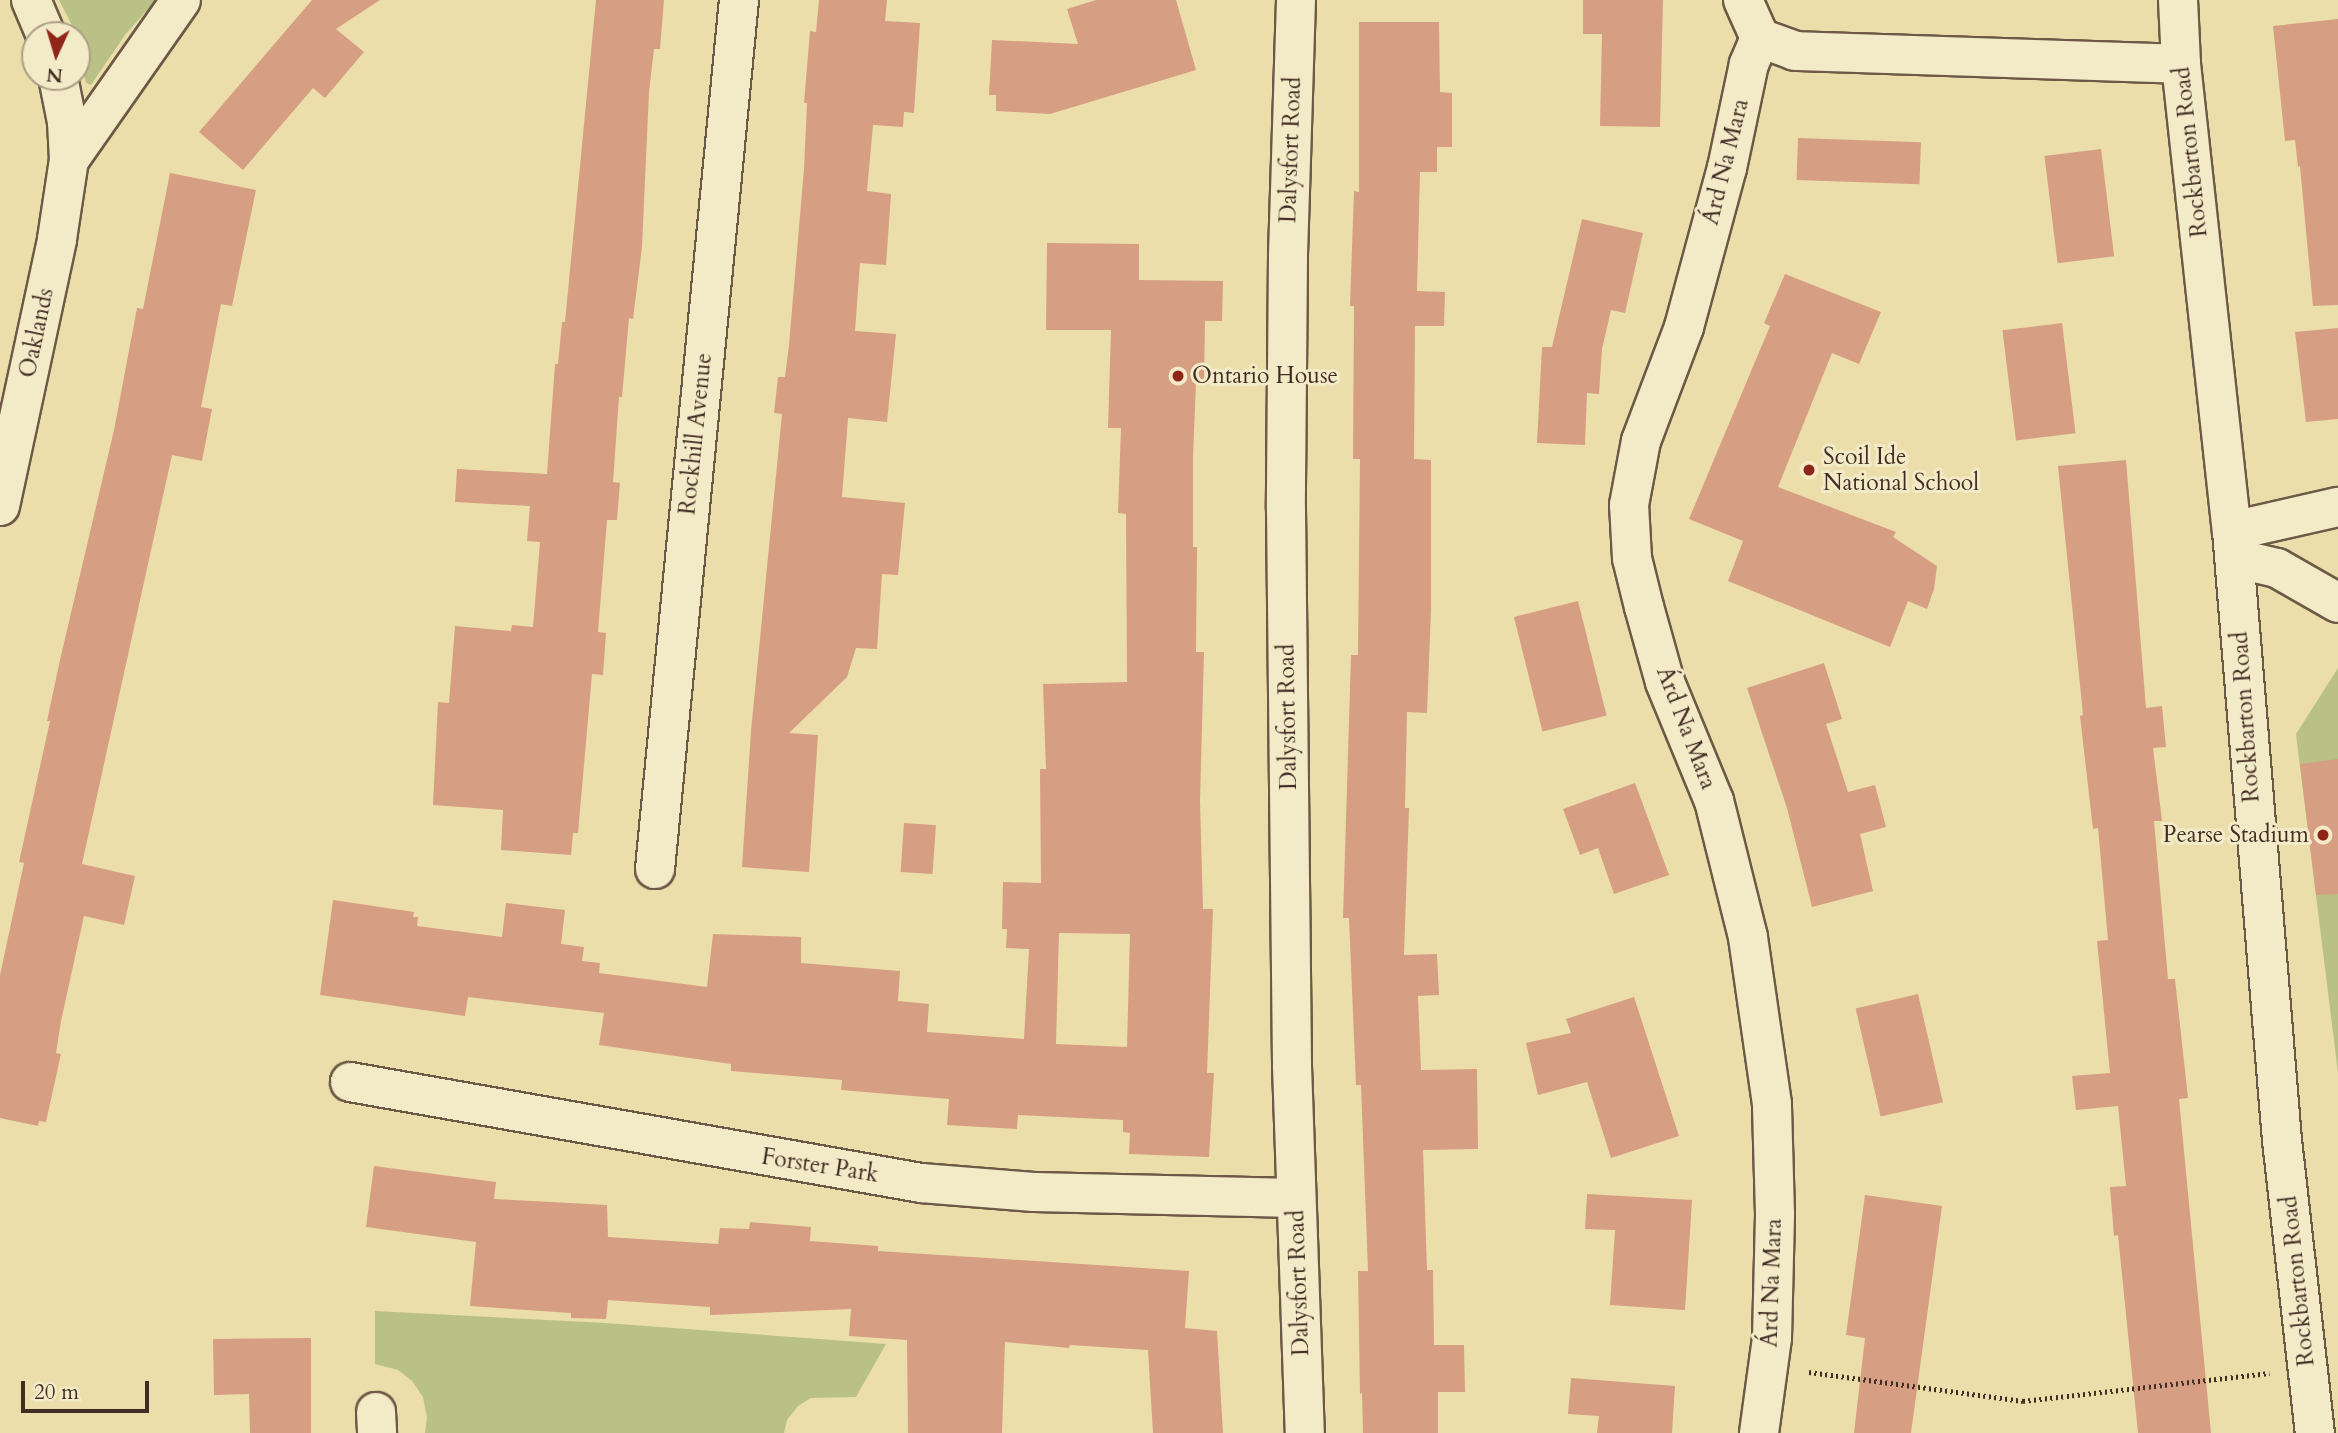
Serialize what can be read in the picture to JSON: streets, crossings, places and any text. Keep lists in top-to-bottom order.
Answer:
{
  "streets": {
    "street": [
      "Dalysfort Road",
      "Rockbarton Road",
      "Árd Na Mara",
      "Oaklands",
      "Rockhill Avenue",
      "Forster Park"
    ]
  },
  "crossings": [
    ["Dalysfort Road", "Forster Park"]
  ],
  "places": ["Ontario House", "Scoil Ide National School", "Pearse Stadium"],
  "scale_bar": "20 m",
  "north": "bottom"
}
